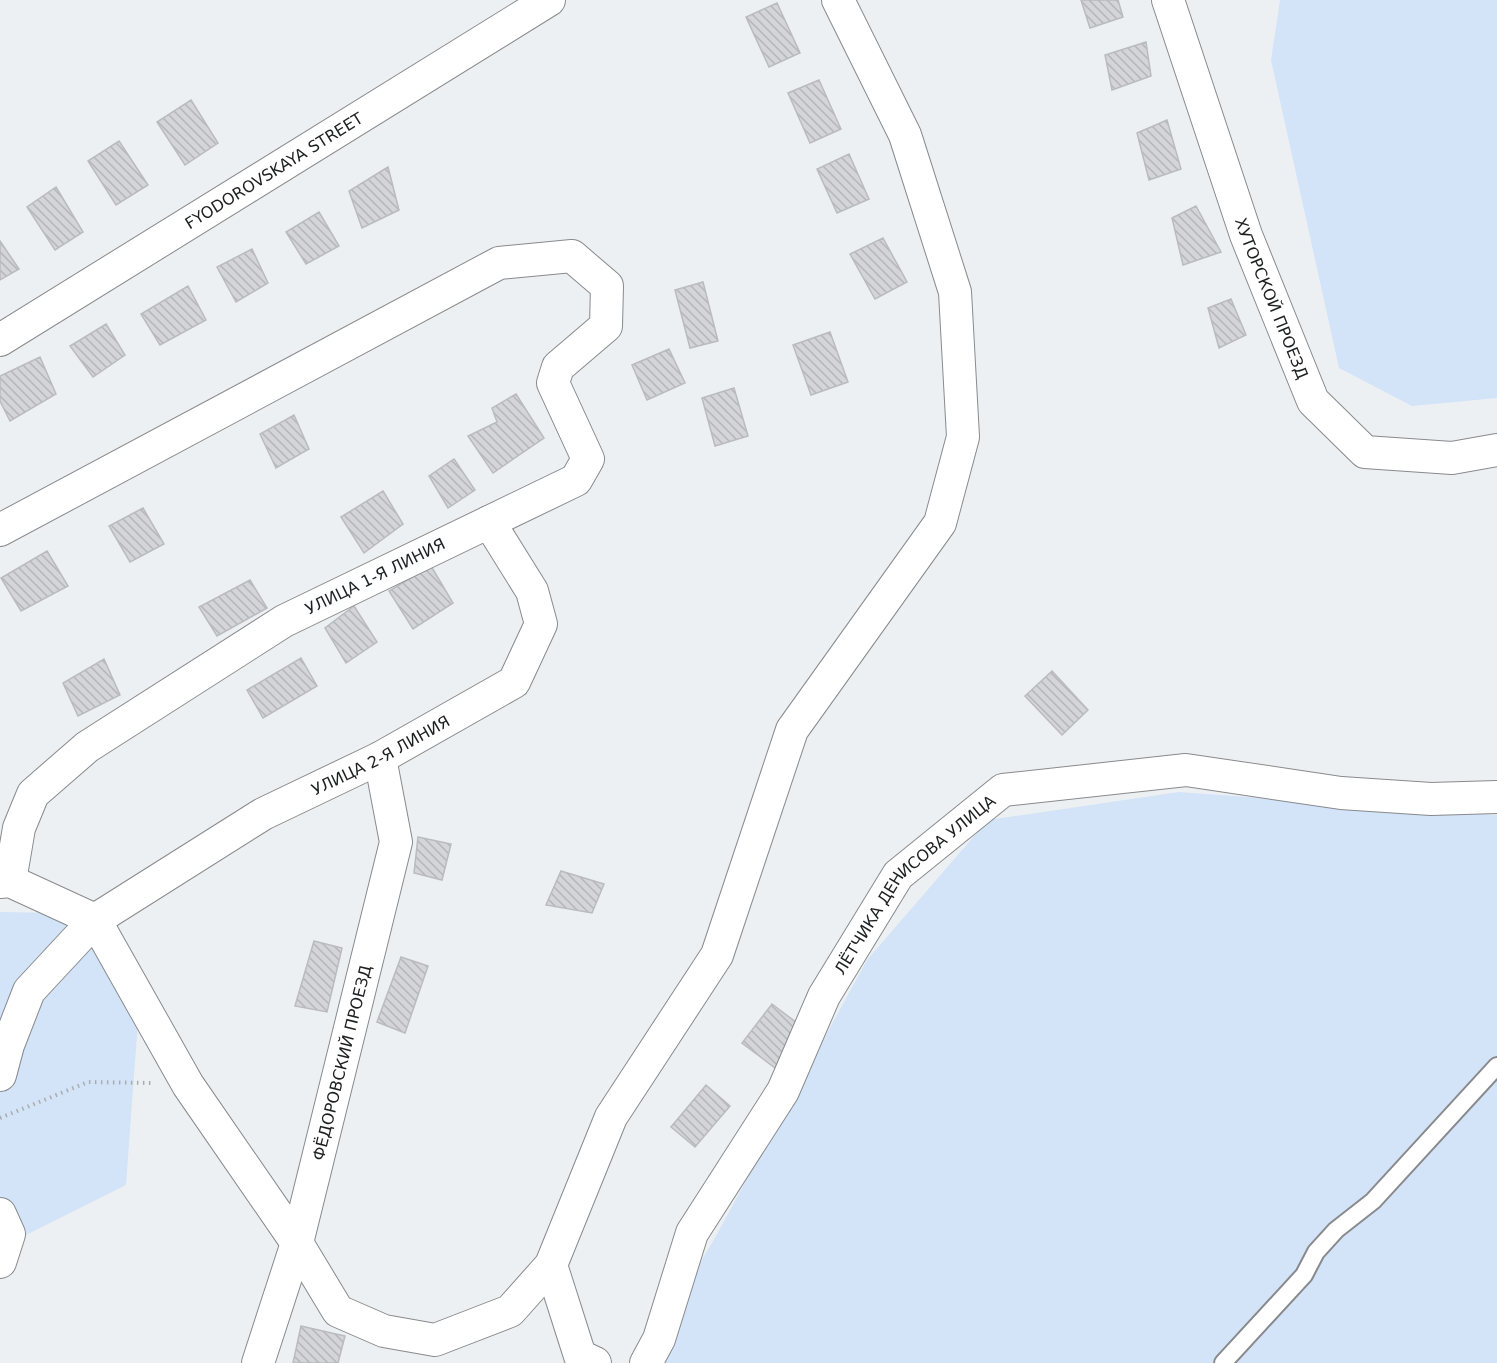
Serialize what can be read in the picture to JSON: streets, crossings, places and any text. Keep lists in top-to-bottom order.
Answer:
{
  "streets": {
    "street": [
      "FYODOROVSKAYA STREET",
      "ХУТОРСКОЙ ПРОЕЗД",
      "УЛИЦА 1-Я ЛИНИЯ",
      "УЛИЦА 2-Я ЛИНИЯ",
      "ЛЁТЧИКА ДЕНИСОВА УЛИЦА",
      "ФЁДОРОВСКИЙ ПРОЕЗД"
    ]
  },
  "crossings": [
    ["УЛИЦА 1-Я ЛИНИЯ", "УЛИЦА 2-Я ЛИНИЯ"],
    ["УЛИЦА 2-Я ЛИНИЯ", "ФЁДОРОВСКИЙ ПРОЕЗД"]
  ]
}
